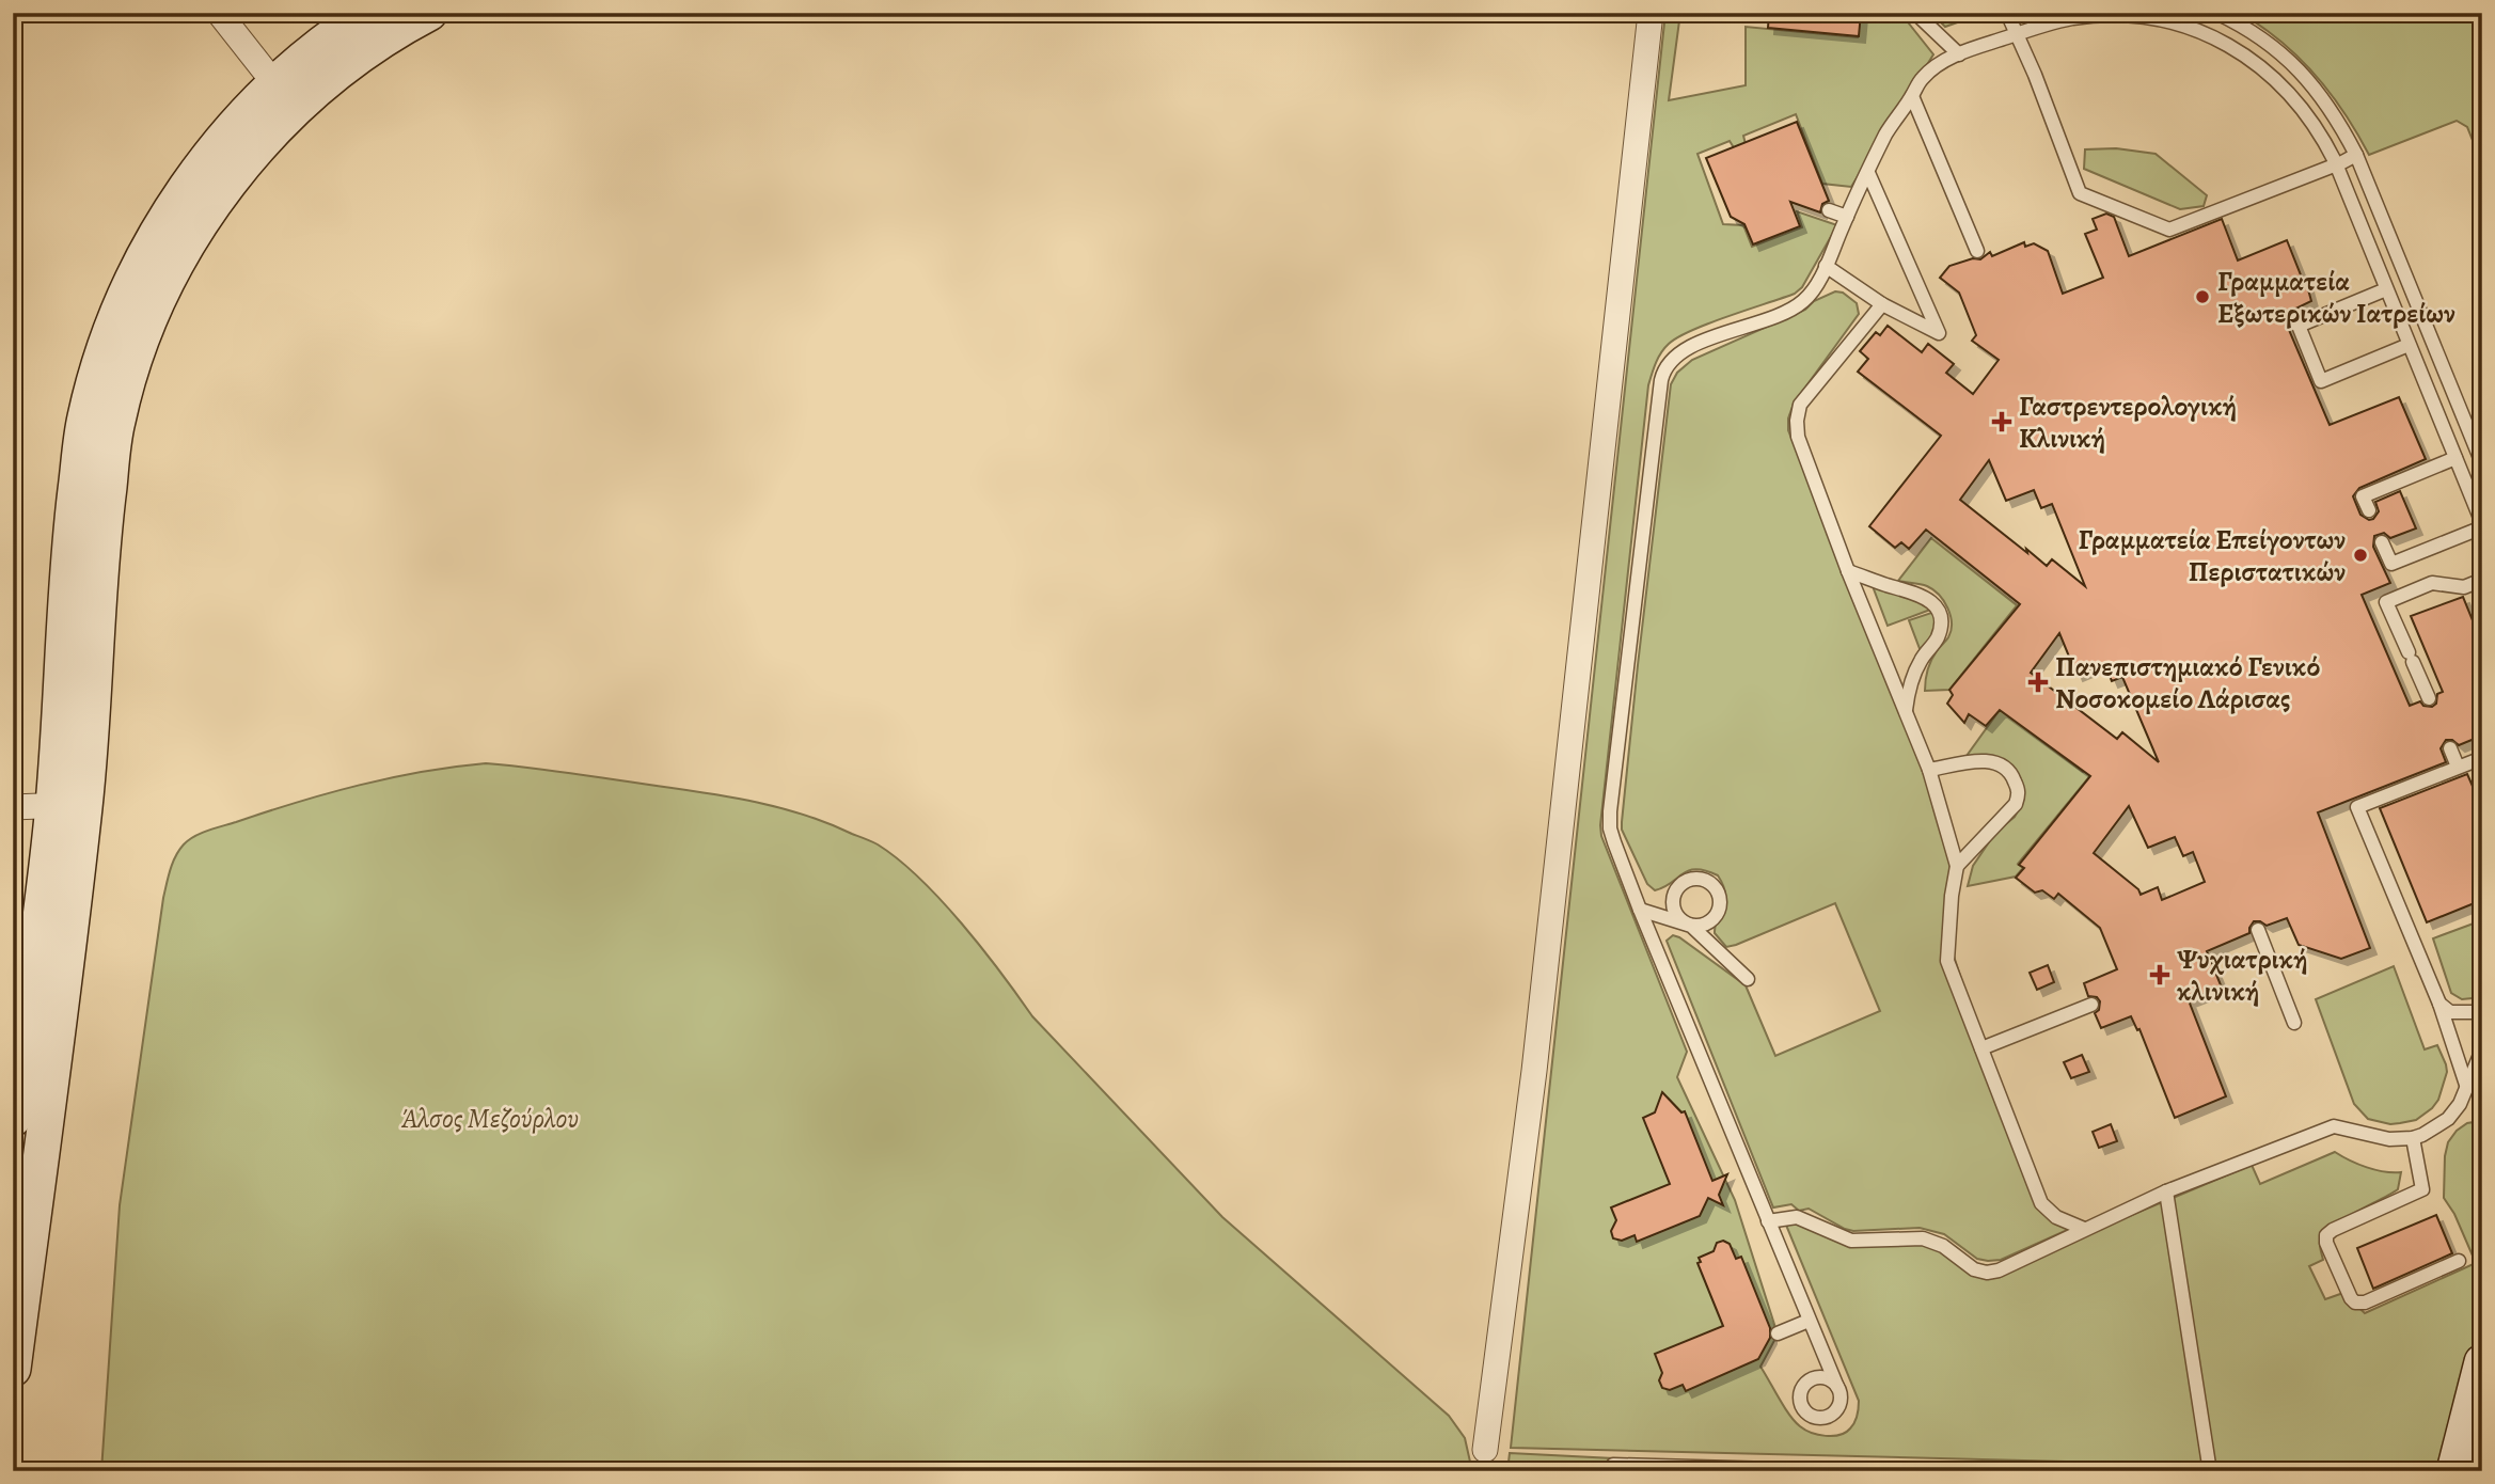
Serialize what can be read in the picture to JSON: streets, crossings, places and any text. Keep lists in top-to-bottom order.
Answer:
{
  "parks": ["Άλσος Μεζούρλου"],
  "places": {
    "other": ["Γραμματεία Εξωτερικών Ιατρείων", "Γραμματεία Επείγοντων Περιστατικών"],
    "health": ["Γαστρεντερολογική Κλινική", "Πανεπιστημιακό Γενικό Νοσοκομείο Λάρισας", "Ψυχιατρική κλινική"]
  }
}
